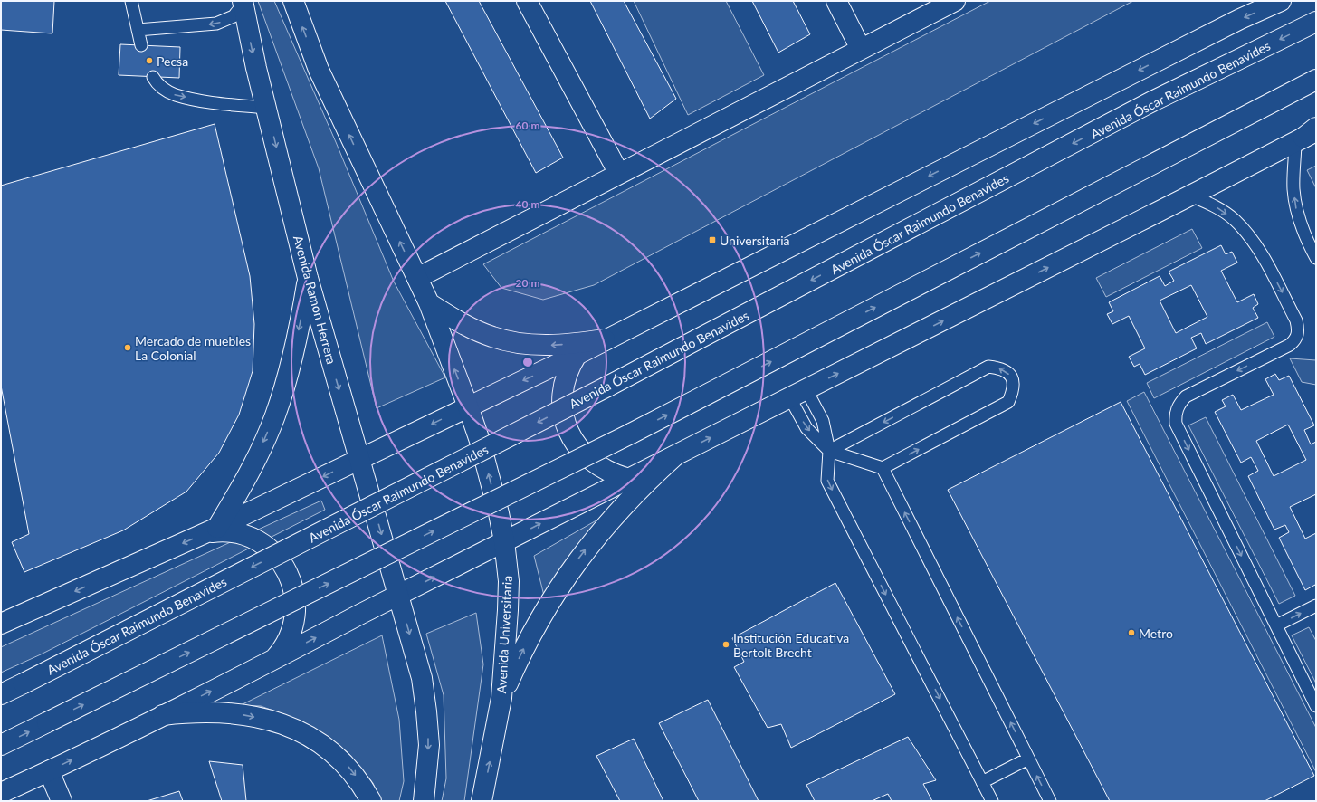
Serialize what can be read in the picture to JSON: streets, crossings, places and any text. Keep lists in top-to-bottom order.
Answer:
{
  "streets": {
    "main road": ["Avenida Óscar Raimundo Benavides", "Avenida Ramon Herrera", "Avenida Universitaria"]
  },
  "places": {
    "other": [
      "Pecsa",
      "Mercado de muebles La Colonial",
      "Metro",
      "Institución Educativa Bertolt Brecht"
    ],
    "transit": ["Universitaria"]
  },
  "rings": ["60 m", "40 m", "20 m"]
}
